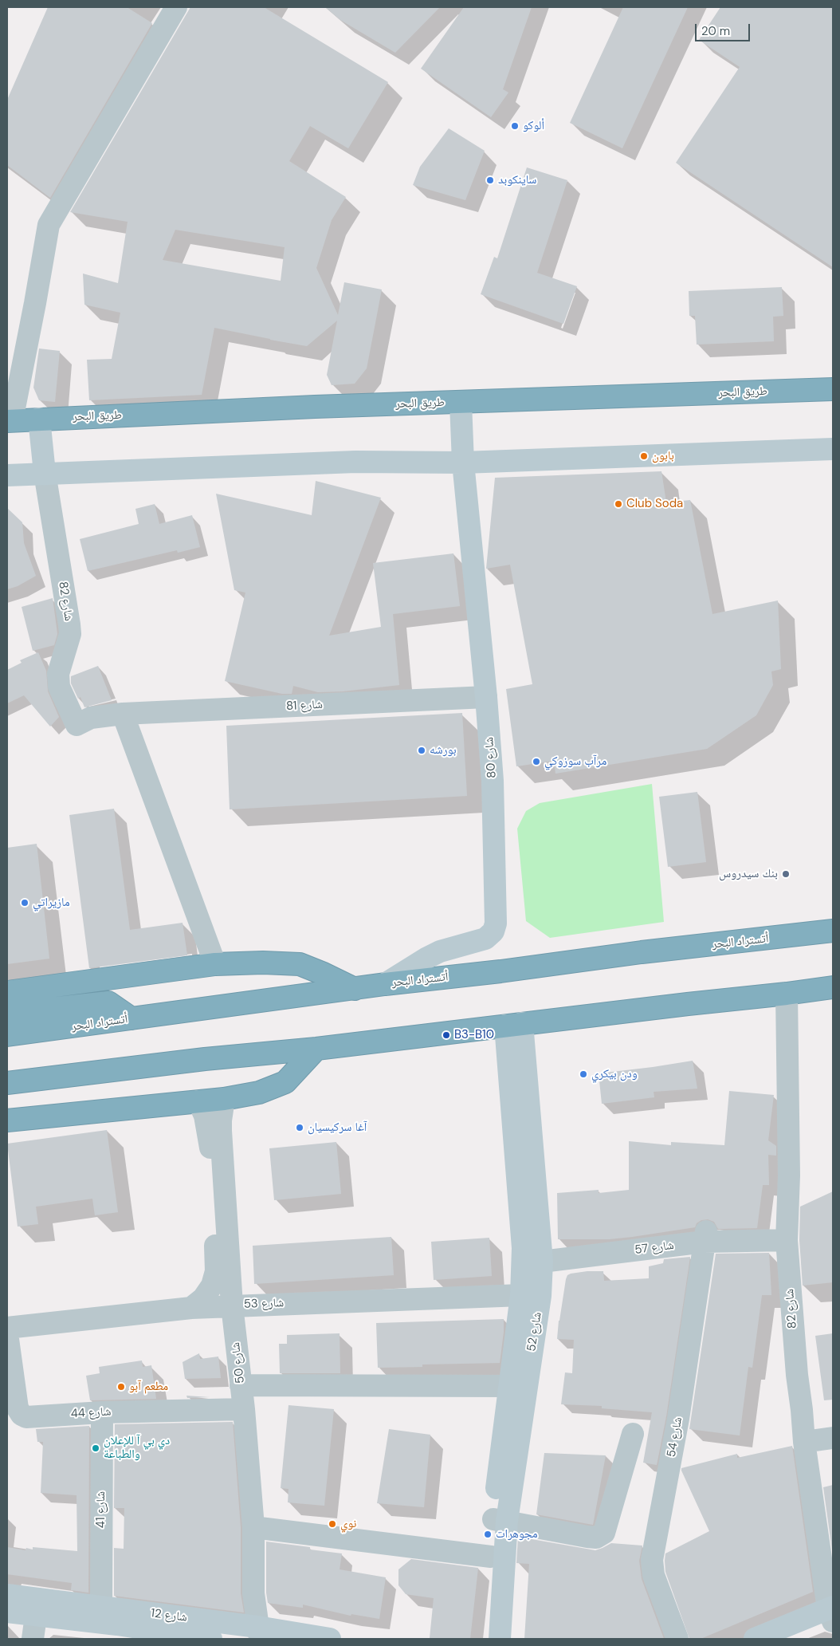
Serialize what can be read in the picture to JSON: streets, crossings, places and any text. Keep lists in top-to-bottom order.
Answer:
{
  "streets": {
    "highway": ["طريق البحر", "أتستراد البحر"],
    "street": [
      "شارع 82",
      "شارع 81",
      "شارع 80",
      "شارع 57",
      "شارع 53",
      "شارع 52",
      "شارع 50",
      "شارع 44",
      "شارع 54",
      "شارع 41",
      "شارع 12"
    ]
  },
  "crossings": [
    ["طريق البحر", "شارع 80"],
    ["شارع 82", "شارع 81"],
    ["شارع 82", "شارع 57"],
    ["شارع 81", "شارع 80"],
    ["شارع 80", "أتستراد البحر"],
    ["شارع 57", "شارع 52"],
    ["شارع 57", "شارع 54"],
    ["شارع 53", "شارع 52"],
    ["شارع 53", "شارع 50"],
    ["شارع 50", "شارع 44"],
    ["شارع 50", "شارع 12"],
    ["شارع 44", "شارع 41"],
    ["شارع 41", "شارع 12"]
  ],
  "places": [
    "ألوكو",
    "ساينكوبد",
    "بابون",
    "Club Soda",
    "بورشه",
    "مرآب سوزوكي",
    "بنك سيدروس",
    "مازيراتي",
    "B3-B10",
    "ودن بيكري",
    "آغا سركيسيان",
    "مطعم آبو",
    "دي بي آ للإعلان والطباعة",
    "نوي",
    "مجوهرات"
  ],
  "scale_bar": "20 m"
}
